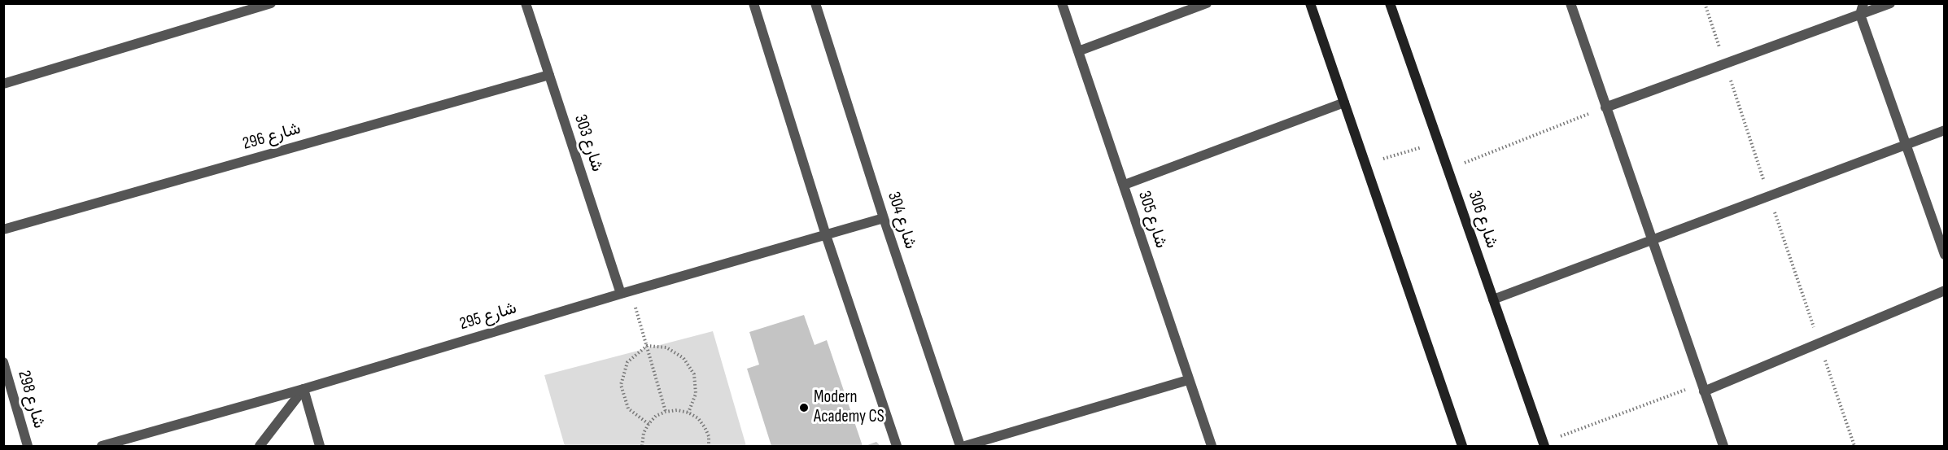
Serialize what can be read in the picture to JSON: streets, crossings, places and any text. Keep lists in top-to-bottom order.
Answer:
{
  "streets": {
    "street": [
      "شارع 296",
      "شارع 303",
      "شارع 305",
      "شارع 306",
      "شارع 304",
      "شارع 295",
      "شارع 298"
    ]
  },
  "crossings": [
    ["شارع 296", "شارع 303"],
    ["شارع 303", "شارع 295"],
    ["شارع 304", "شارع 295"]
  ],
  "places": ["Modern Academy CS"]
}
